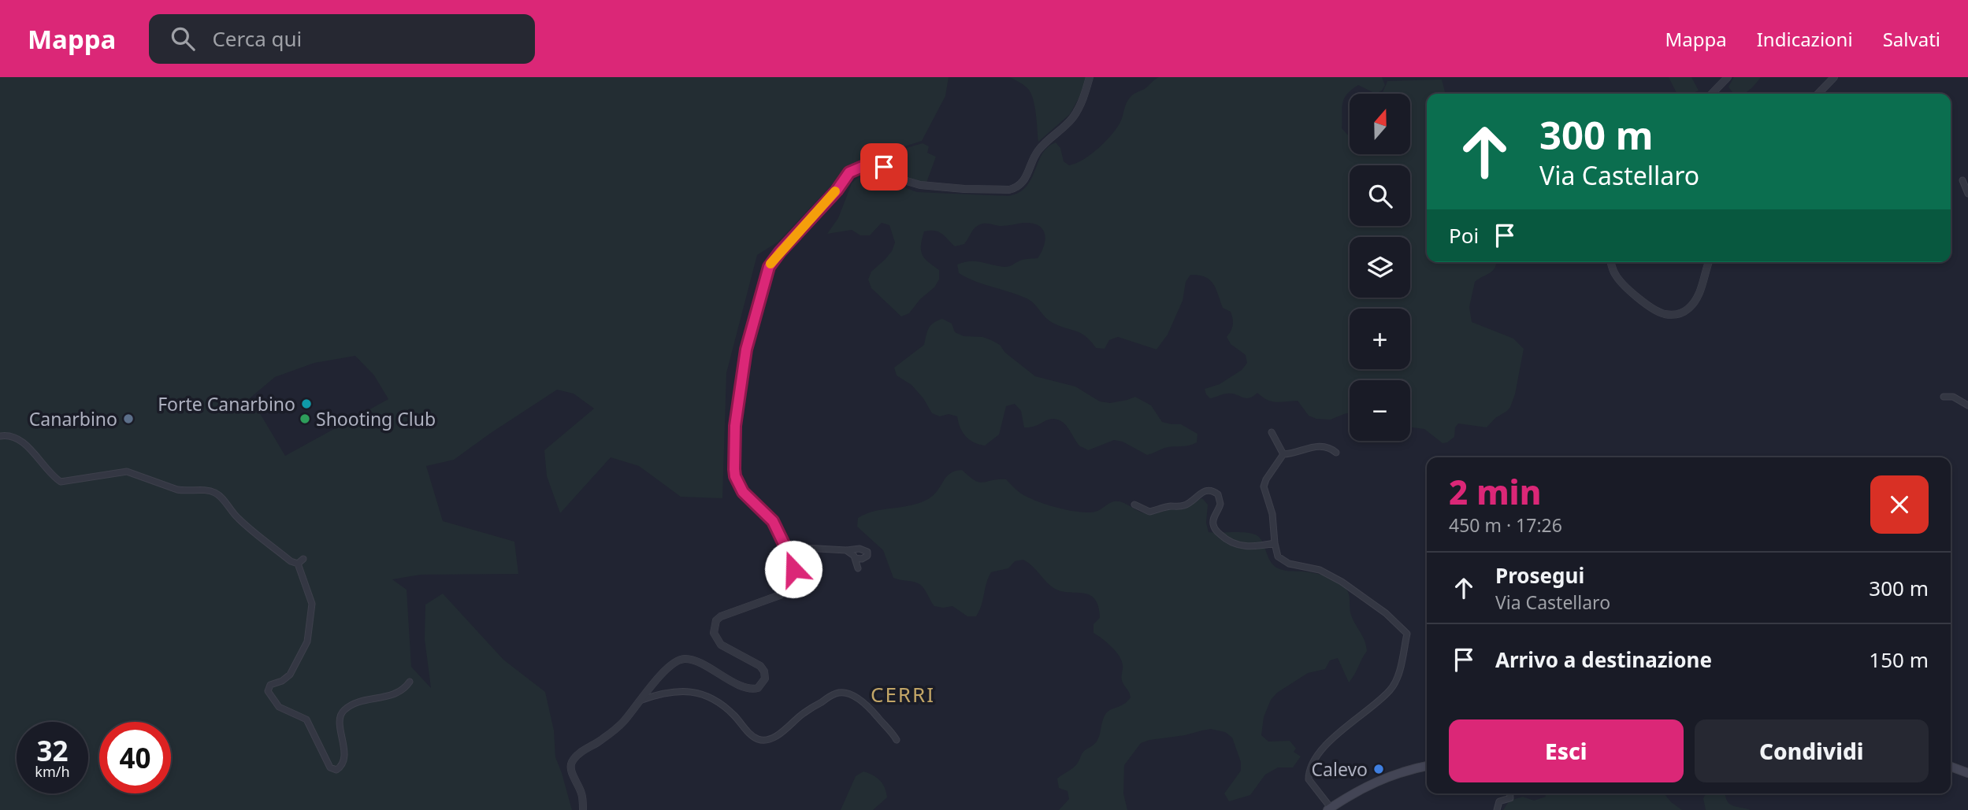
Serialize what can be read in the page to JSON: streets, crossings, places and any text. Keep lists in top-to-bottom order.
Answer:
{
  "districts": ["CERRI"],
  "places": [
    "Forte Canarbino",
    "Canarbino",
    "Shooting Club",
    "Calevo"
  ],
  "north": "top",
  "page": {
    "header": "Mappa",
    "search": "Cerca qui",
    "nav": ["Mappa", "Indicazioni", "Salvati"],
    "map_buttons": ["+", "−"],
    "turn": ["300 m", "Via Castellaro"],
    "then": "Poi",
    "heading": ["2 min", "450 m · 17:26"],
    "list": [
      {
        "name": "Prosegui",
        "note": "Via Castellaro",
        "value": "300 m"
      },
      {
        "name": "Arrivo a destinazione",
        "value": "150 m"
      }
    ],
    "buttons": ["Esci", "Condividi"],
    "speed": "32 km/h",
    "limit": "40"
  }
}
